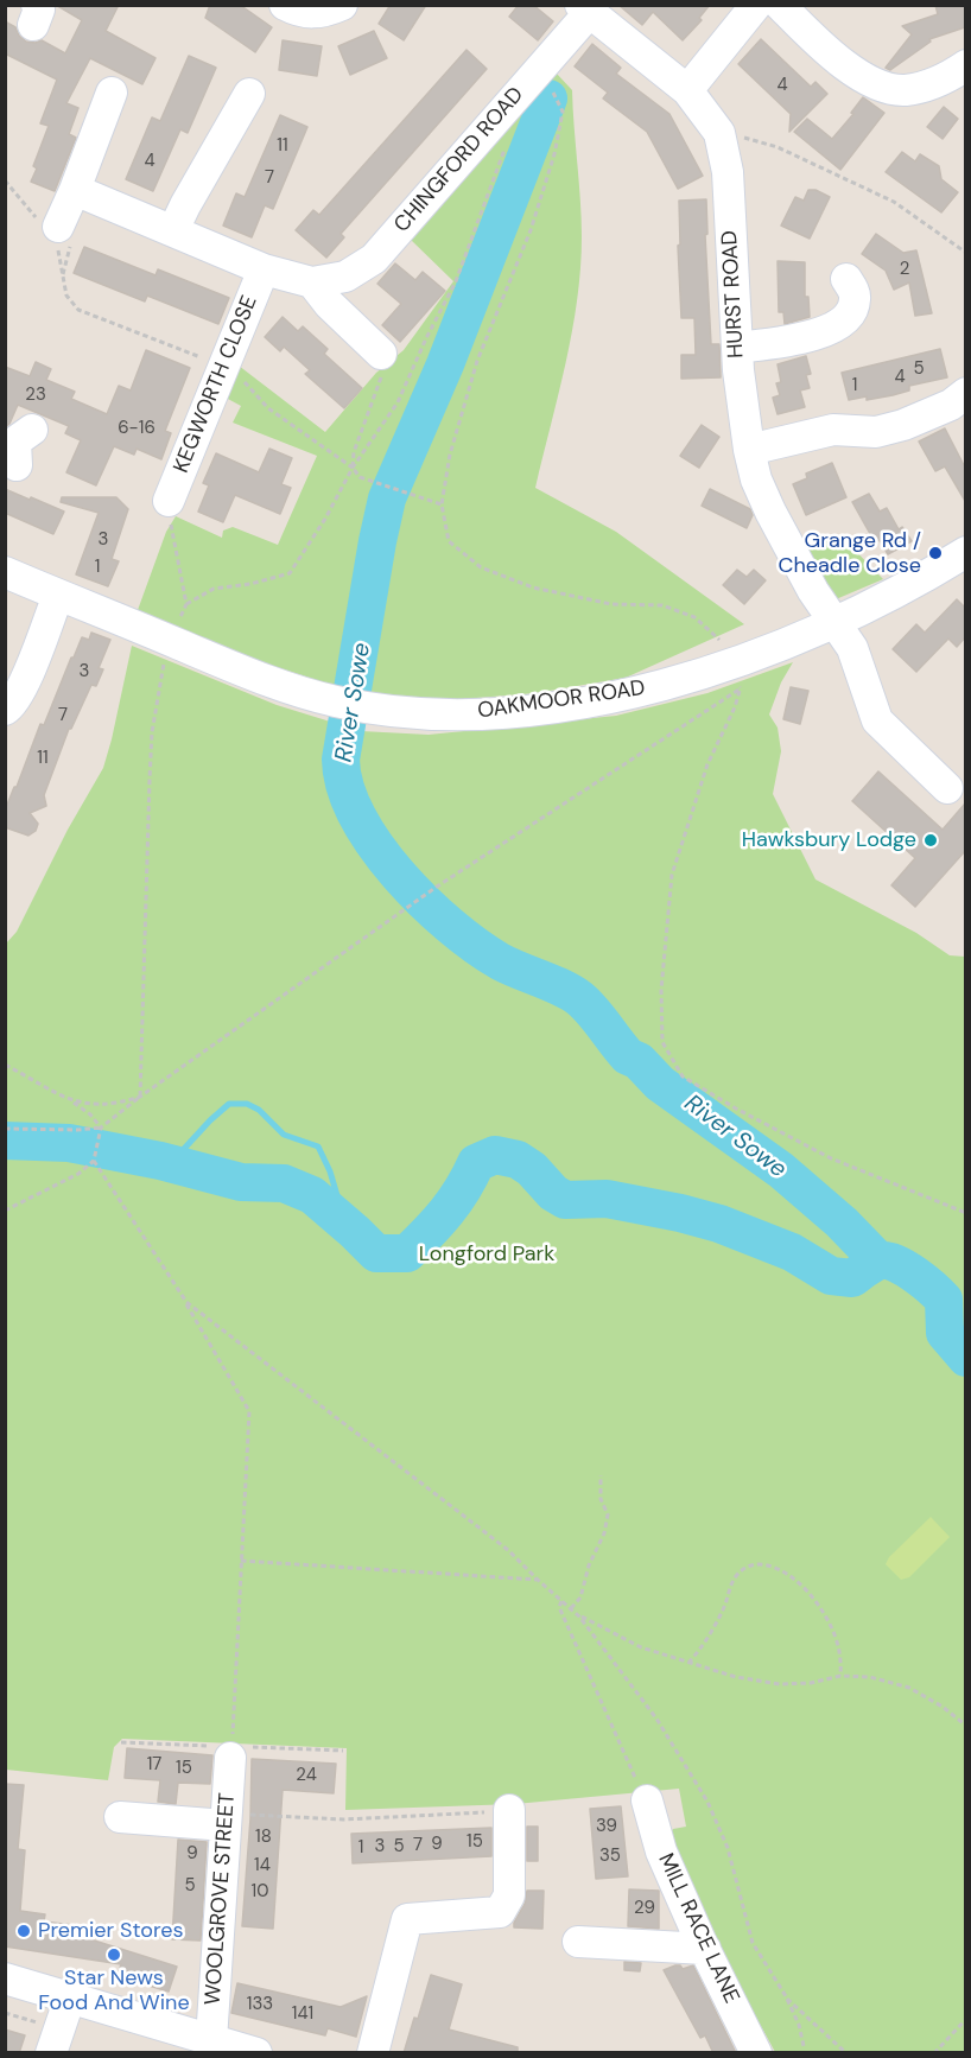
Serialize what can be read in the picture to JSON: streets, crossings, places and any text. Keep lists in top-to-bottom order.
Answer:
{
  "streets": {
    "street": [
      "CHINGFORD ROAD",
      "HURST ROAD",
      "KEGWORTH CLOSE",
      "OAKMOOR ROAD",
      "WOOLGROVE STREET",
      "MILL RACE LANE"
    ]
  },
  "crossings": [
    ["CHINGFORD ROAD", "HURST ROAD"],
    ["CHINGFORD ROAD", "KEGWORTH CLOSE"],
    ["HURST ROAD", "OAKMOOR ROAD"]
  ],
  "water": ["River Sowe"],
  "parks": ["Longford Park"],
  "places": [
    "Grange Rd / Cheadle Close",
    "Hawksbury Lodge",
    "Premier Stores",
    "Star News Food And Wine"
  ],
  "house_numbers": [
    "4",
    "11",
    "4",
    "7",
    "2",
    "5",
    "4",
    "1",
    "23",
    "6-16",
    "3",
    "1",
    "3",
    "7",
    "11",
    "17",
    "15",
    "24",
    "39",
    "18",
    "15",
    "9",
    "7",
    "3",
    "5",
    "1",
    "9",
    "35",
    "14",
    "5",
    "10",
    "29",
    "133",
    "141"
  ]
}
